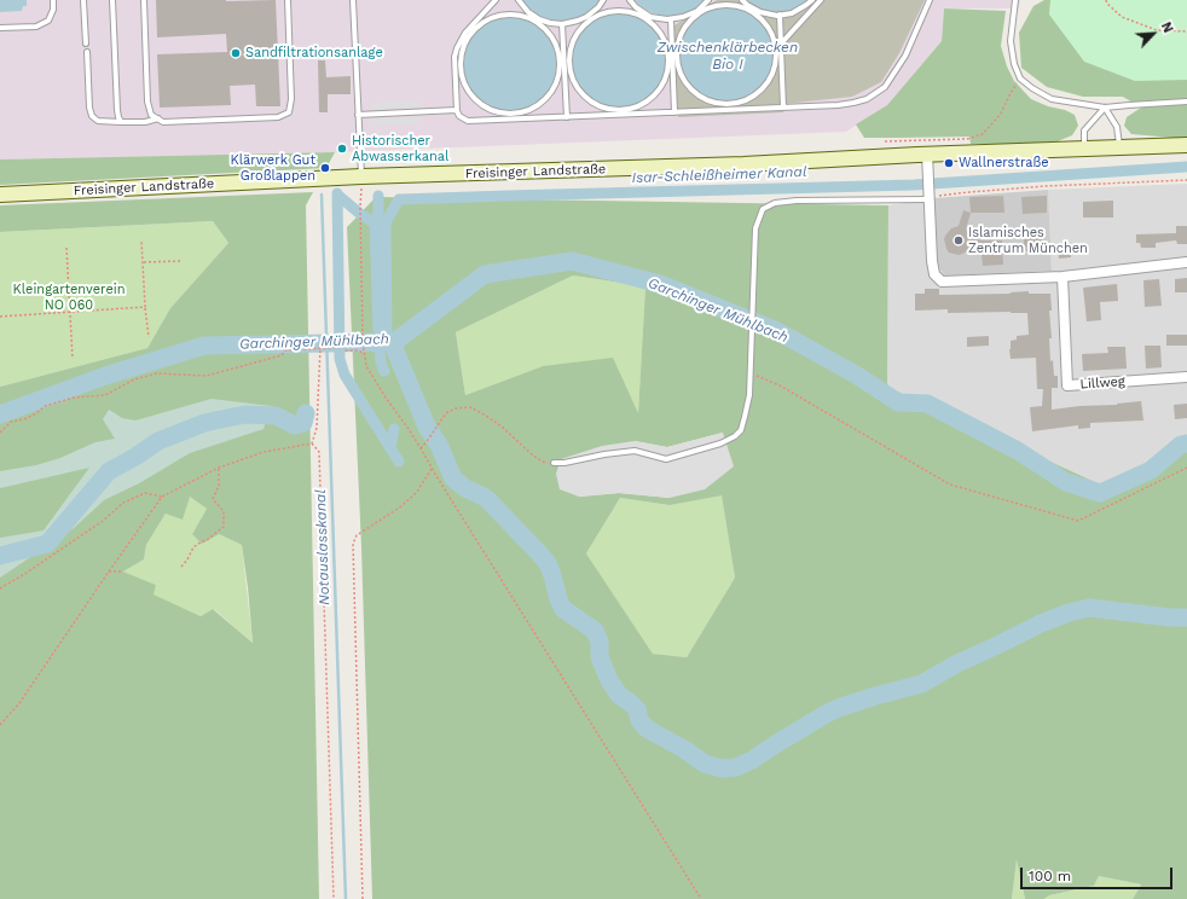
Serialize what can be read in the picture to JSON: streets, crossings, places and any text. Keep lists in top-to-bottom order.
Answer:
{
  "streets": {
    "main road": ["Freisinger Landstraße"],
    "street": ["Lillweg"]
  },
  "water": [
    "Zwischenklärbecken Bio I",
    "Isar-Schleißheimer Kanal",
    "Garchinger Mühlbach",
    "Notauslasskanal"
  ],
  "parks": ["Kleingartenverein NO 060"],
  "places": [
    "Sandfiltrationsanlage",
    "Historischer Abwasserkanal",
    "Wallnerstraße",
    "Klärwerk Gut Großlappen",
    "Islamisches Zentrum München"
  ],
  "scale_bar": "100 m",
  "north": "top right"
}
